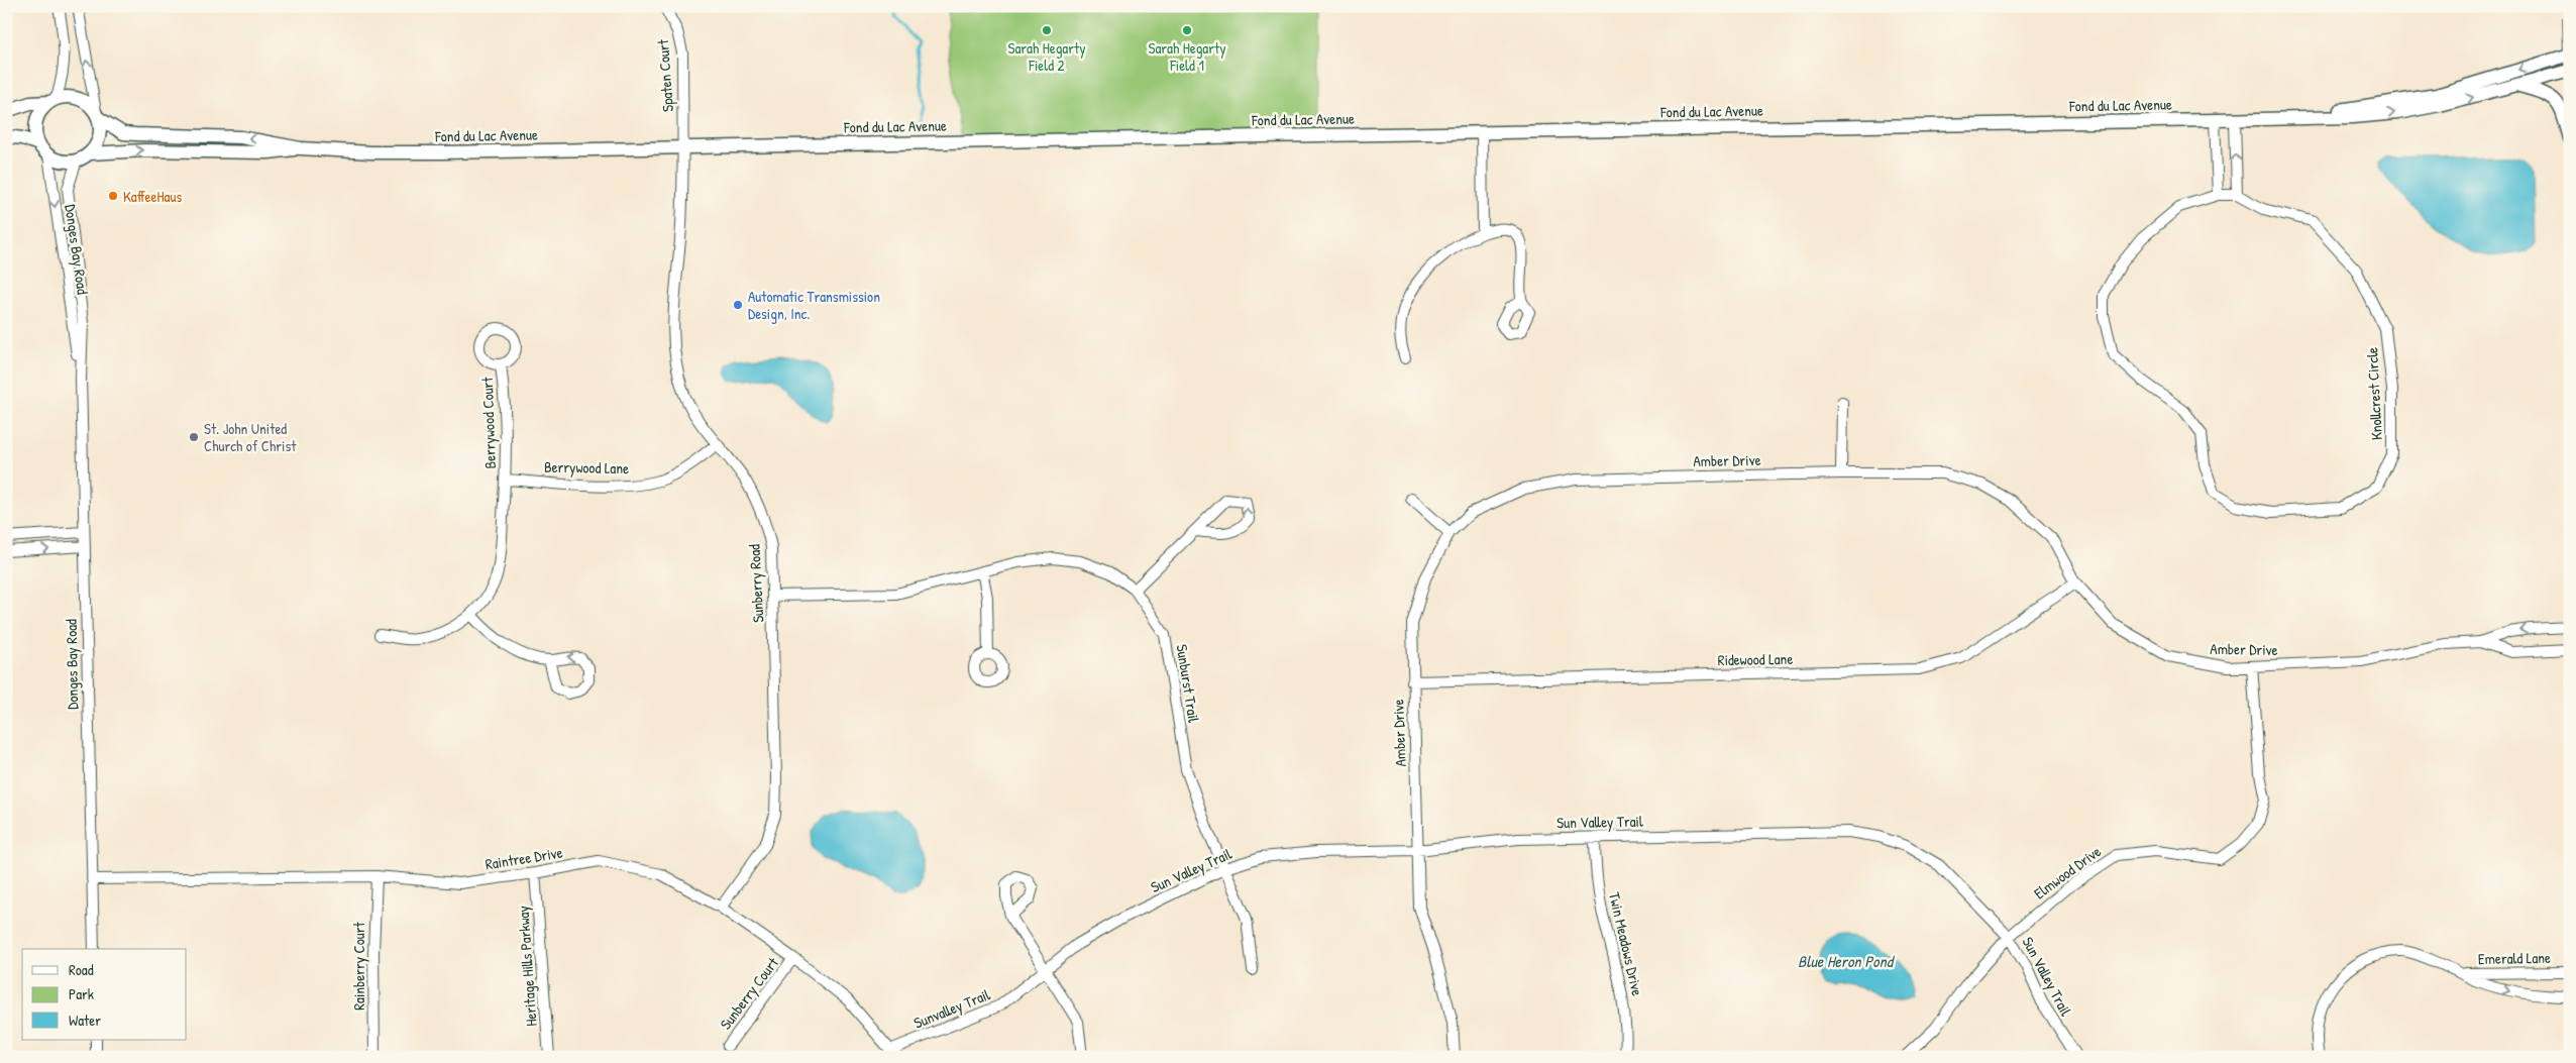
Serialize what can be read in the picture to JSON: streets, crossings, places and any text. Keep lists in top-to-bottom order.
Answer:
{
  "streets": {
    "main road": ["Fond du Lac Avenue"],
    "street": [
      "Spaten Court",
      "Donges Bay Road",
      "Knollcrest Circle",
      "Berrywood Court",
      "Amber Drive",
      "Berrywood Lane",
      "Sunberry Road",
      "Ridewood Lane",
      "Sunburst Trail",
      "Sun Valley Trail",
      "Raintree Drive",
      "Elmwood Drive",
      "Twin Meadows Drive",
      "Emerald Lane",
      "Rainberry Court",
      "Heritage Hills Parkway",
      "Sunberry Court",
      "Sunvalley Trail"
    ]
  },
  "crossings": [
    ["Spaten Court", "Fond du Lac Avenue"],
    ["Spaten Court", "Sunberry Road"],
    ["Fond du Lac Avenue", "Donges Bay Road"],
    ["Fond du Lac Avenue", "Sunberry Road"],
    ["Donges Bay Road", "Raintree Drive"],
    ["Berrywood Court", "Berrywood Lane"],
    ["Amber Drive", "Ridewood Lane"],
    ["Amber Drive", "Sun Valley Trail"],
    ["Amber Drive", "Elmwood Drive"],
    ["Berrywood Lane", "Sunberry Road"],
    ["Sunberry Road", "Sunburst Trail"],
    ["Sunberry Road", "Raintree Drive"],
    ["Sunburst Trail", "Sun Valley Trail"],
    ["Sun Valley Trail", "Elmwood Drive"],
    ["Sun Valley Trail", "Twin Meadows Drive"],
    ["Sun Valley Trail", "Sunvalley Trail"],
    ["Raintree Drive", "Rainberry Court"],
    ["Raintree Drive", "Heritage Hills Parkway"],
    ["Raintree Drive", "Sunberry Court"],
    ["Raintree Drive", "Sunvalley Trail"]
  ],
  "water": ["Blue Heron Pond"],
  "places": [
    "Sarah Hegarty Field 2",
    "Sarah Hegarty Field 1",
    "KaffeeHaus",
    "Automatic Transmission Design, Inc.",
    "St. John United Church of Christ"
  ],
  "legend": ["Road", "Park", "Water"]
}
